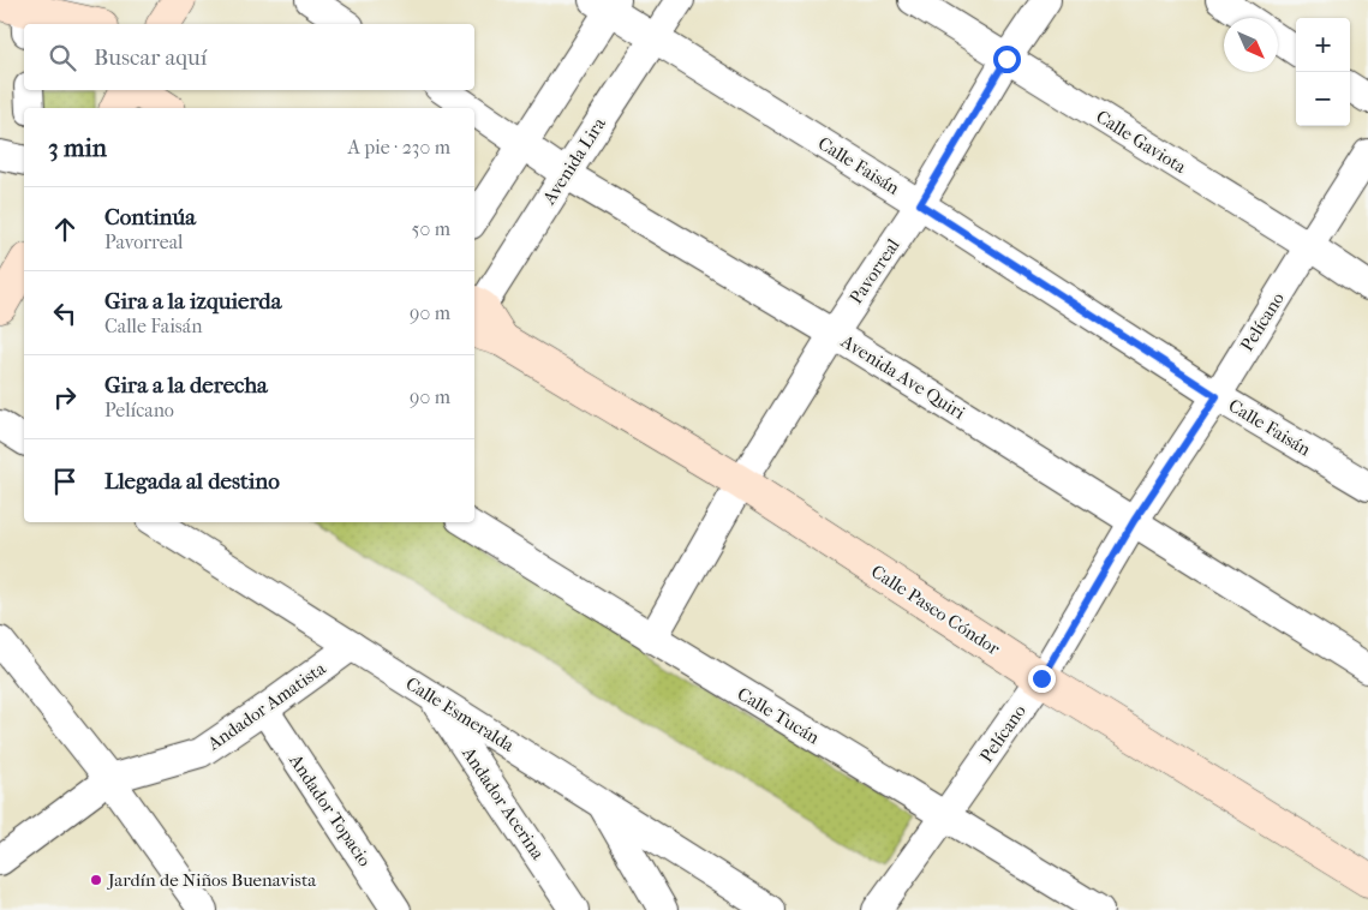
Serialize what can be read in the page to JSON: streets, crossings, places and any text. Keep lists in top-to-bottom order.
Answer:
{
  "streets": {
    "street": [
      "Calle Gaviota",
      "Avenida Lira",
      "Calle Faisán",
      "Pavorreal",
      "Pelícano",
      "Avenida Ave Quiri",
      "Calle Paseo Cóndor",
      "Andador Amatista",
      "Calle Esmeralda",
      "Calle Tucán",
      "Andador Acerina",
      "Andador Topacio"
    ]
  },
  "crossings": [
    ["Calle Gaviota", "Pavorreal"],
    ["Calle Gaviota", "Pelícano"],
    ["Avenida Lira", "Calle Faisán"],
    ["Avenida Lira", "Avenida Ave Quiri"],
    ["Avenida Lira", "Calle Paseo Cóndor"],
    ["Calle Faisán", "Pavorreal"],
    ["Calle Faisán", "Pelícano"],
    ["Pavorreal", "Avenida Ave Quiri"],
    ["Pavorreal", "Calle Paseo Cóndor"],
    ["Pavorreal", "Calle Tucán"],
    ["Pelícano", "Avenida Ave Quiri"],
    ["Pelícano", "Calle Paseo Cóndor"],
    ["Pelícano", "Calle Tucán"],
    ["Andador Amatista", "Calle Esmeralda"],
    ["Andador Amatista", "Andador Topacio"],
    ["Calle Esmeralda", "Andador Acerina"]
  ],
  "places": ["Jardín de Niños Buenavista"],
  "north": "bottom right",
  "page": {
    "map_buttons": ["+", "−"],
    "search": "Buscar aquí",
    "heading": ["3 min", "A pie · 230 m"],
    "list": [
      ["Continúa", "Pavorreal", "50 m"],
      ["Gira a la izquierda", "Calle Faisán", "90 m"],
      ["Gira a la derecha", "Pelícano", "90 m"],
      "Llegada al destino"
    ]
  }
}
